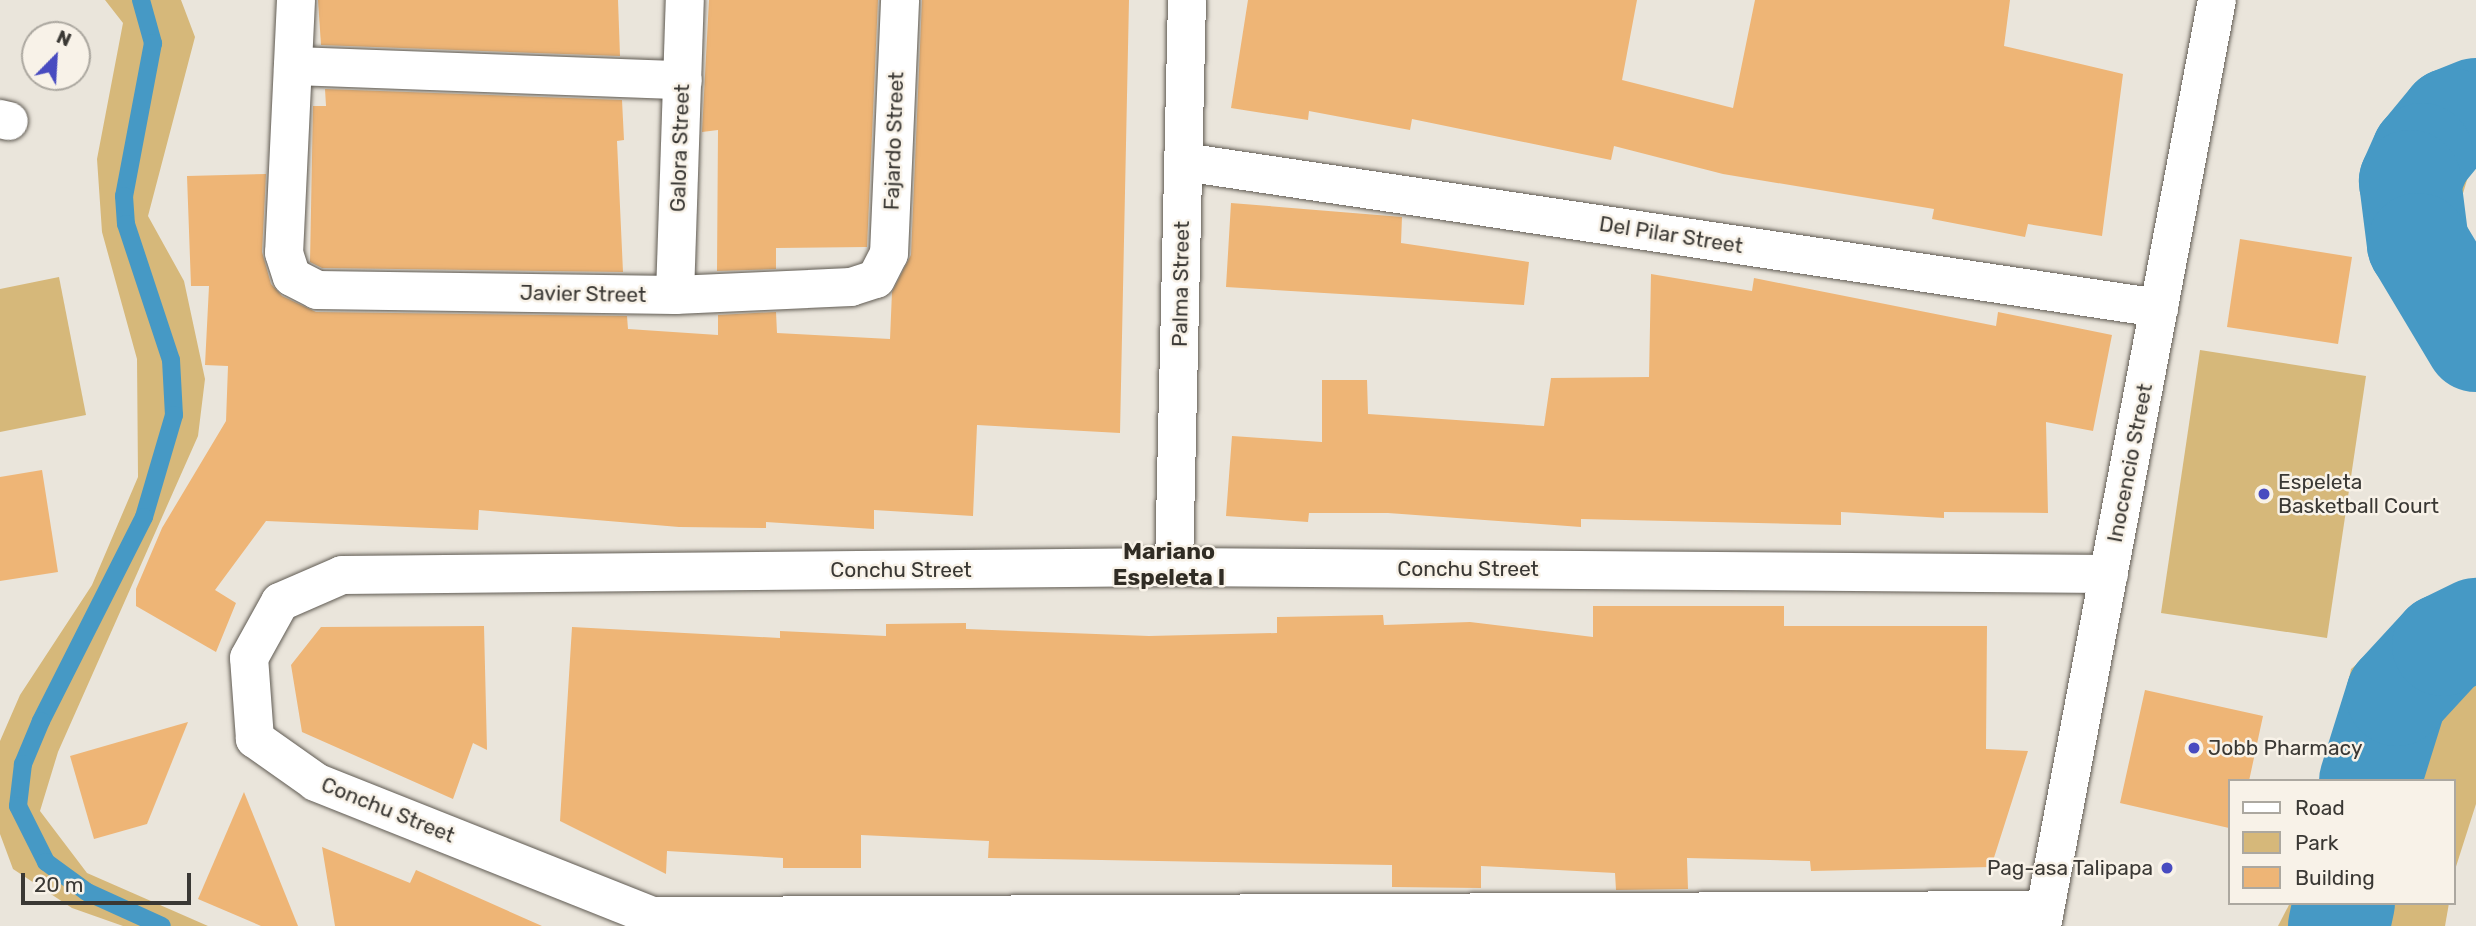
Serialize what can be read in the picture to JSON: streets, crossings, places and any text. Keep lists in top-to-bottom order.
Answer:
{
  "streets": {
    "street": [
      "Fajardo Street",
      "Galora Street",
      "Del Pilar Street",
      "Palma Street",
      "Javier Street",
      "Inocencio Street",
      "Conchu Street"
    ]
  },
  "crossings": [
    ["Fajardo Street", "Javier Street"],
    ["Galora Street", "Javier Street"],
    ["Del Pilar Street", "Palma Street"],
    ["Del Pilar Street", "Inocencio Street"],
    ["Palma Street", "Conchu Street"],
    ["Inocencio Street", "Conchu Street"]
  ],
  "districts": ["Mariano Espeleta I"],
  "places": ["Espeleta Basketball Court", "Jobb Pharmacy", "Pag-asa Talipapa"],
  "legend": ["Road", "Park", "Building"],
  "scale_bar": "20 m",
  "north": "top right"
}
